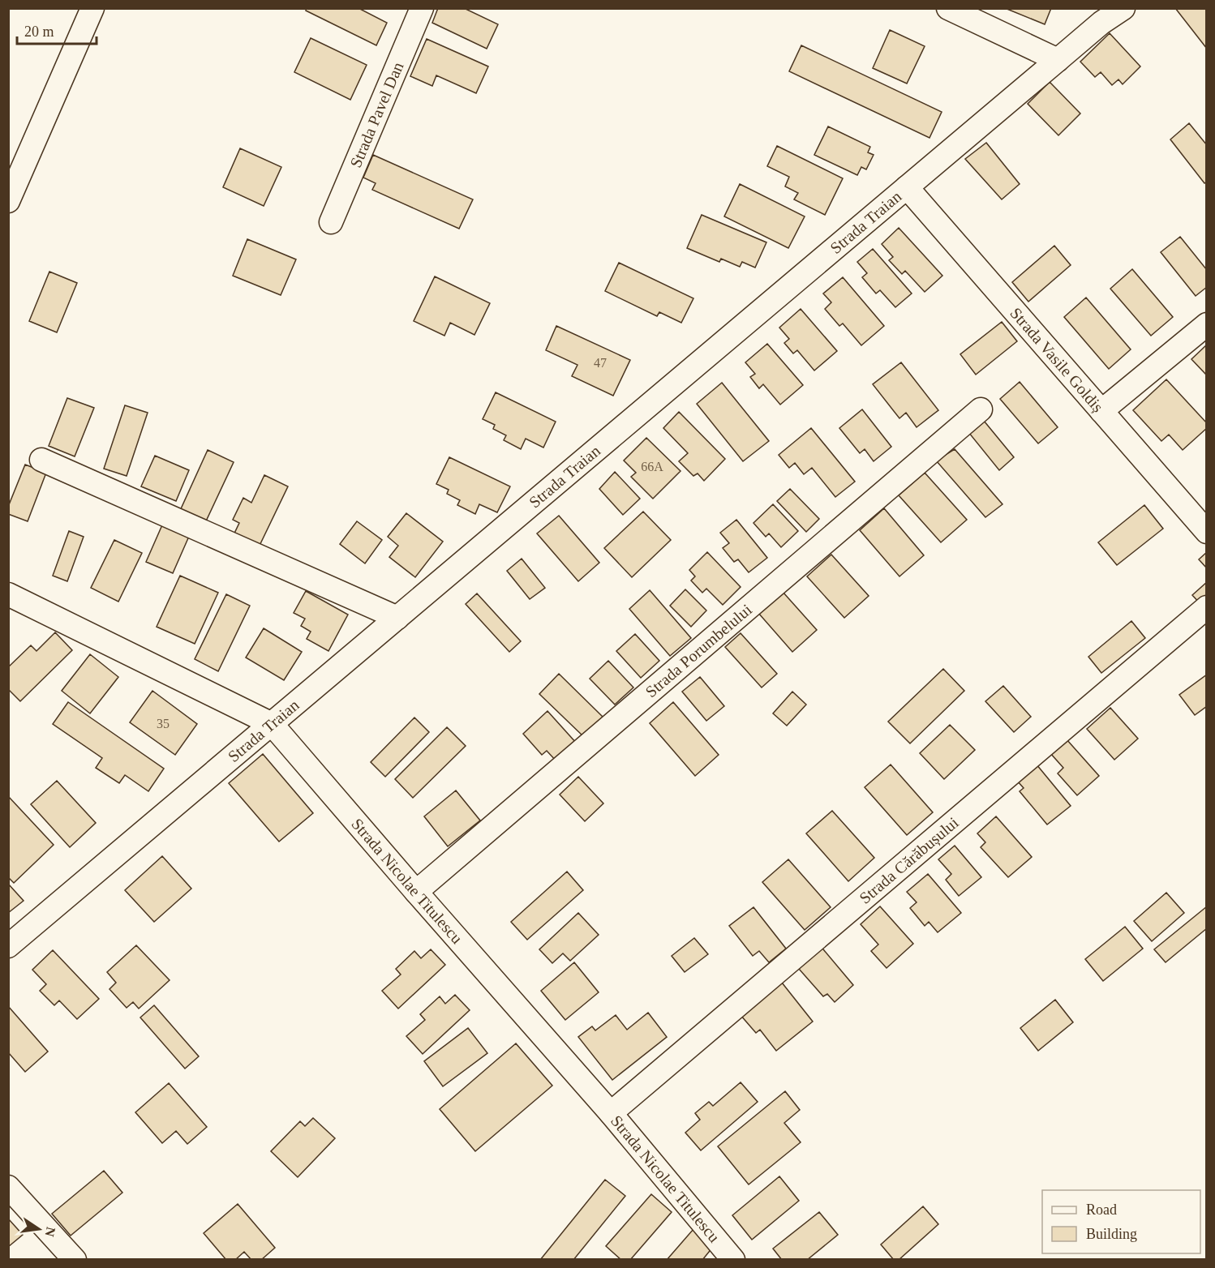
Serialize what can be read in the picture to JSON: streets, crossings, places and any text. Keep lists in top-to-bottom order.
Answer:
{
  "streets": {
    "street": [
      "Strada Pavel Dan",
      "Strada Traian",
      "Strada Vasile Goldiș",
      "Strada Porumbelului",
      "Strada Cărăbușului",
      "Strada Nicolae Titulescu"
    ]
  },
  "crossings": [
    ["Strada Traian", "Strada Vasile Goldiș"],
    ["Strada Traian", "Strada Nicolae Titulescu"],
    ["Strada Porumbelului", "Strada Nicolae Titulescu"],
    ["Strada Cărăbușului", "Strada Nicolae Titulescu"]
  ],
  "house_numbers": ["47", "66A", "35"],
  "legend": ["Road", "Building"],
  "scale_bar": "20 m",
  "north": "right"
}
